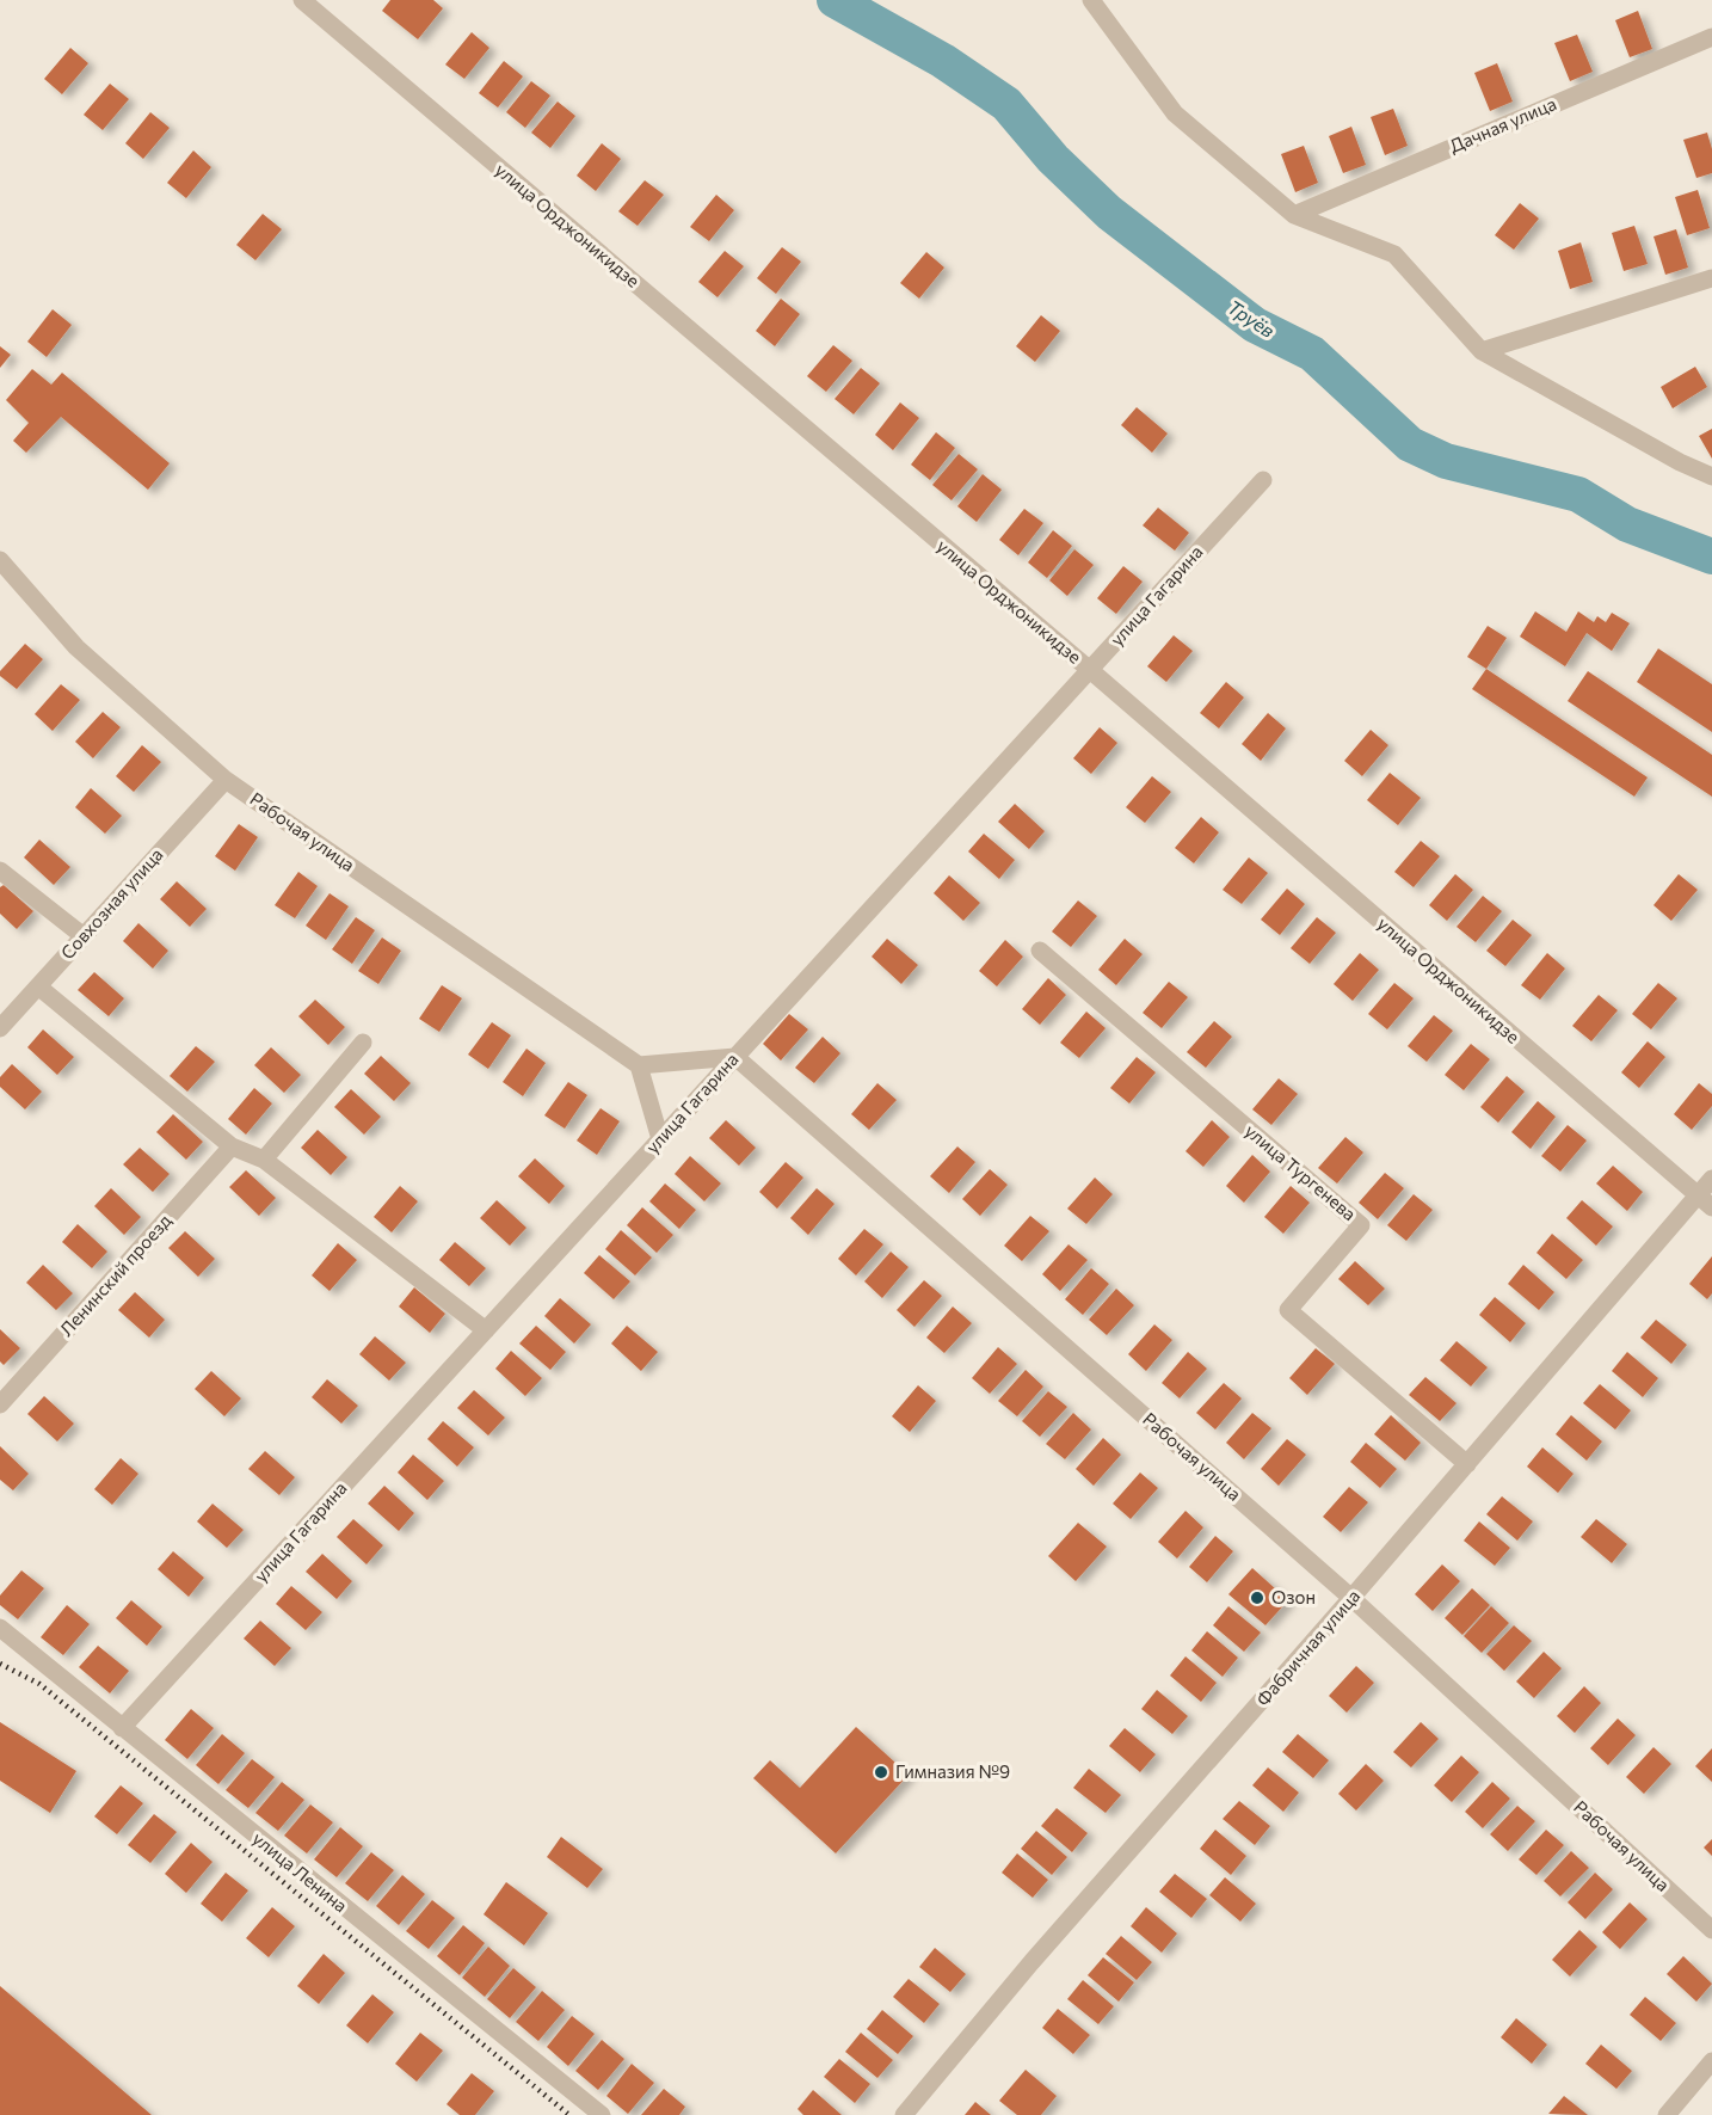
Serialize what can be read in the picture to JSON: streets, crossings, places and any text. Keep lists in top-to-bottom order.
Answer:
{
  "streets": {
    "street": [
      "Дачная улица",
      "улица Орджоникидзе",
      "улица Гагарина",
      "Рабочая улица",
      "Совхозная улица",
      "улица Тургенева",
      "Ленинский проезд",
      "Фабричная улица",
      "улица Ленина"
    ]
  },
  "crossings": [
    ["улица Орджоникидзе", "улица Гагарина"],
    ["улица Орджоникидзе", "Фабричная улица"],
    ["улица Гагарина", "Рабочая улица"],
    ["улица Гагарина", "улица Ленина"],
    ["Рабочая улица", "Совхозная улица"],
    ["Рабочая улица", "Фабричная улица"],
    ["улица Тургенева", "Фабричная улица"]
  ],
  "water": ["Труёв"],
  "places": ["Озон", "Гимназия №9"]
}
